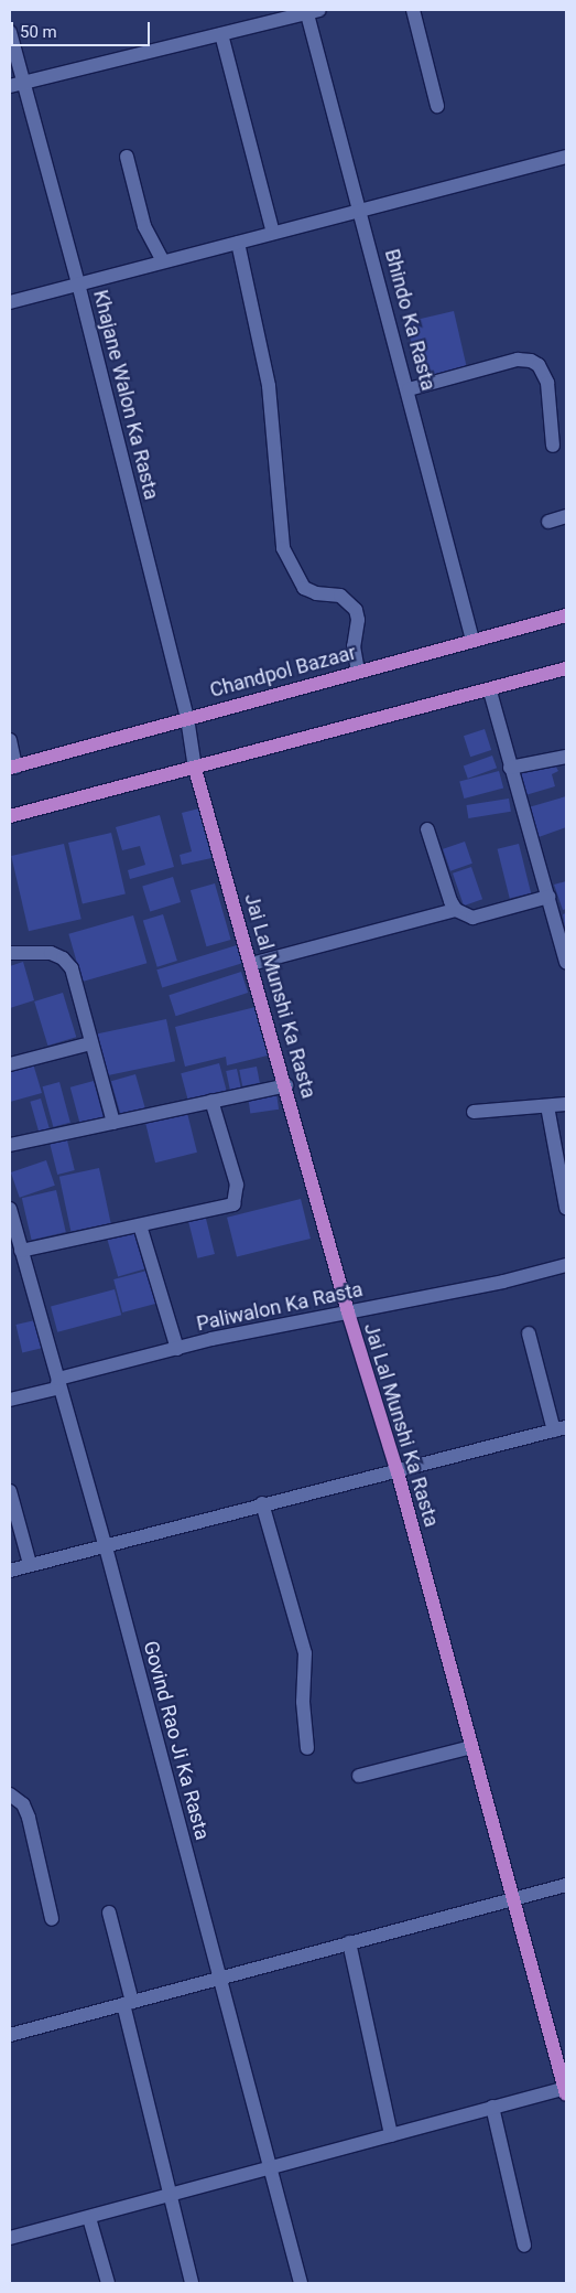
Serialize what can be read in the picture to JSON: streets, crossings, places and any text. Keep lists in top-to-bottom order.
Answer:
{
  "streets": {
    "main road": ["Chandpol Bazaar", "Jai Lal Munshi Ka Rasta"],
    "street": [
      "Bhindo Ka Rasta",
      "Khajane Walon Ka Rasta",
      "Paliwalon Ka Rasta",
      "Govind Rao Ji Ka Rasta"
    ]
  },
  "crossings": [
    ["Bhindo Ka Rasta", "Chandpol Bazaar"],
    ["Khajane Walon Ka Rasta", "Chandpol Bazaar"],
    ["Khajane Walon Ka Rasta", "Jai Lal Munshi Ka Rasta"],
    ["Jai Lal Munshi Ka Rasta", "Paliwalon Ka Rasta"],
    ["Paliwalon Ka Rasta", "Govind Rao Ji Ka Rasta"]
  ],
  "scale_bar": "50 m"
}
